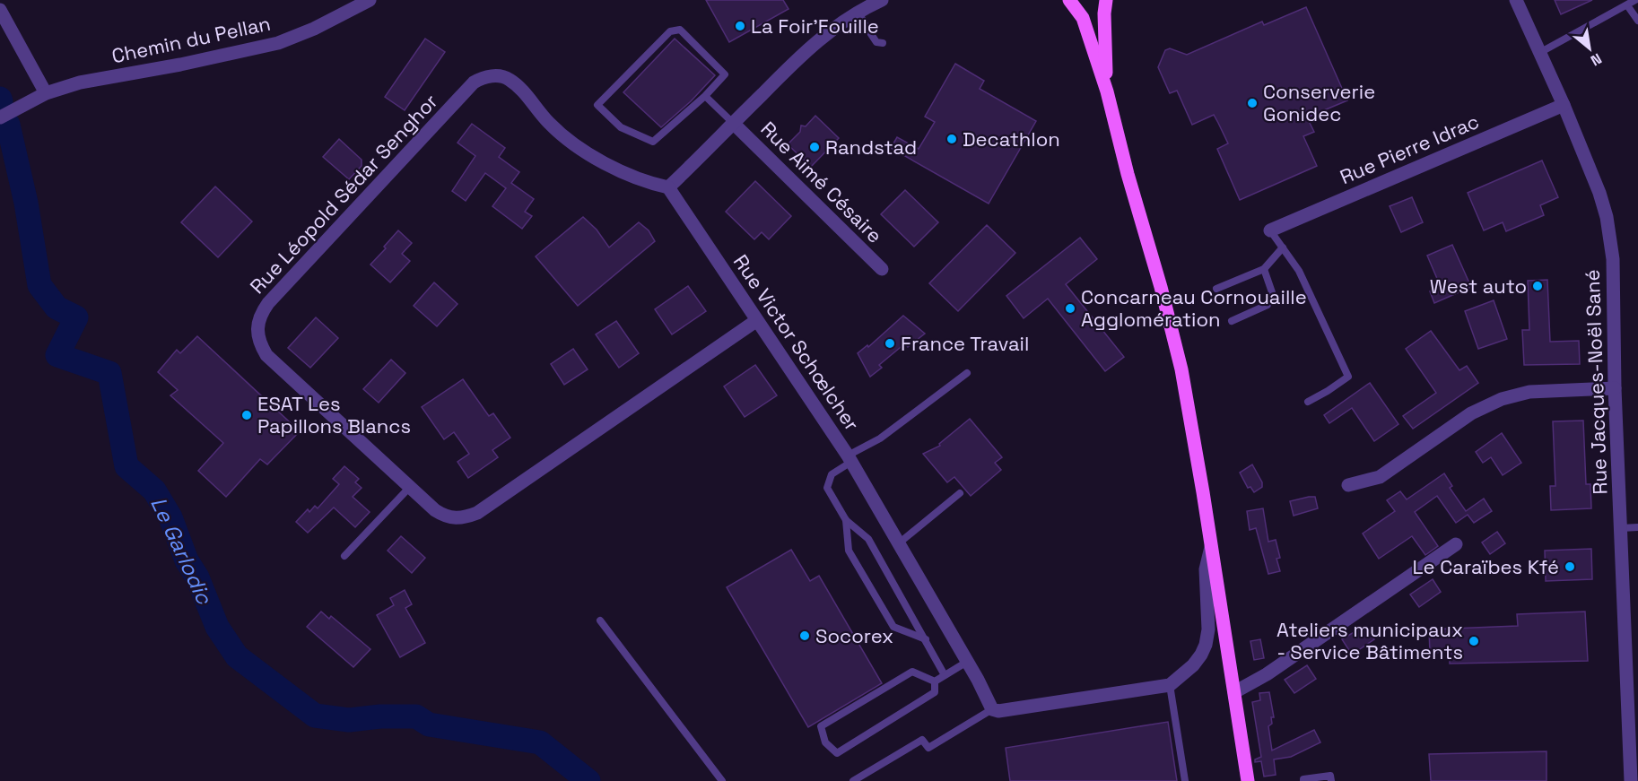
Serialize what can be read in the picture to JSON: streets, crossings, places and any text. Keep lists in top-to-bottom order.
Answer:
{
  "streets": {
    "street": [
      "Chemin du Pellan",
      "Rue Pierre Idrac",
      "Rue Aimé Césaire",
      "Rue Léopold Sédar Senghor",
      "Rue Victor Schœlcher",
      "Rue Jacques-Noël Sané"
    ]
  },
  "crossings": [
    ["Rue Pierre Idrac", "Rue Jacques-Noël Sané"],
    ["Rue Aimé Césaire", "Rue Léopold Sédar Senghor"],
    ["Rue Aimé Césaire", "Rue Victor Schœlcher"],
    ["Rue Léopold Sédar Senghor", "Rue Victor Schœlcher"]
  ],
  "water": ["Le Garlodic"],
  "places": [
    "La Foir'Fouille",
    "Conserverie Gonidec",
    "Decathlon",
    "Randstad",
    "West auto",
    "Concarneau Cornouaille Agglomération",
    "France Travail",
    "ESAT Les Papillons Blancs",
    "Le Caraïbes Kfé",
    "Socorex",
    "Ateliers municipaux - Service Bâtiments"
  ],
  "north": "bottom right"
}
